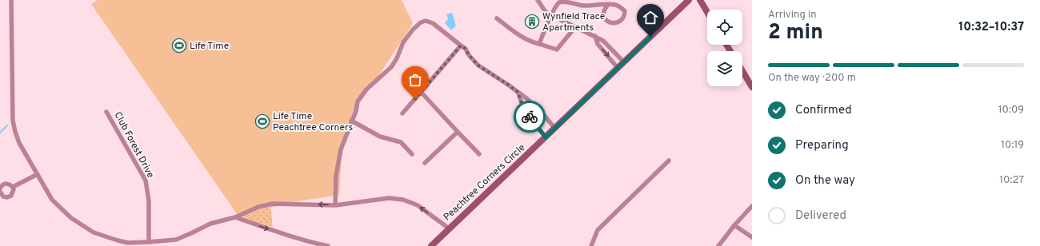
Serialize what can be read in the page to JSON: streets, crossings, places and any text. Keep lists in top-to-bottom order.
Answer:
{
  "streets": {
    "street": ["Club Forest Drive", "Peachtree Corners Circle"]
  },
  "places": {
    "building": ["Wynfield Trace Apartments"],
    "sports": ["Life Time", "Life Time Peachtree Corners"]
  },
  "page": {
    "heading": ["2 min", "Arriving in", "10:32–10:37"],
    "bar": "On the way · 200 m",
    "list": [
      ["Confirmed", "10:09"],
      ["Preparing", "10:19"],
      ["On the way", "10:27"],
      "Delivered"
    ]
  }
}
